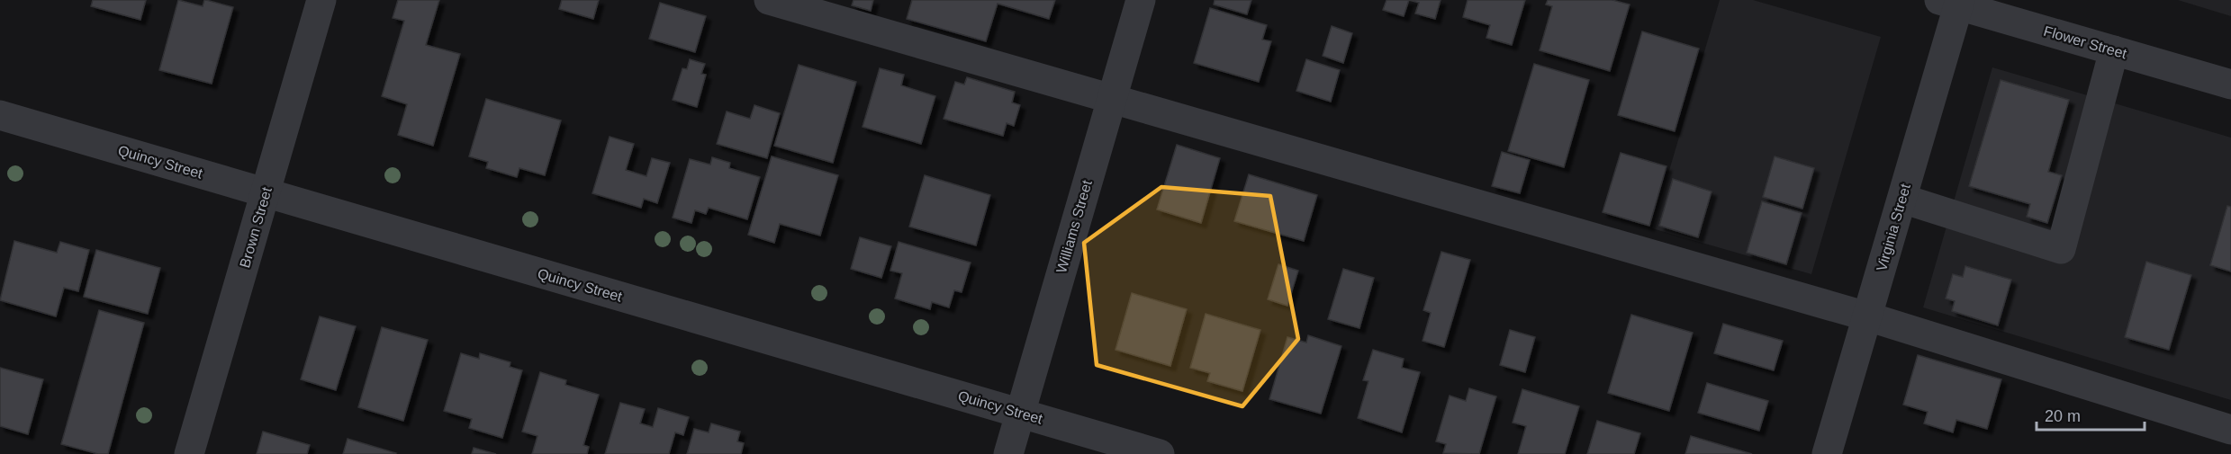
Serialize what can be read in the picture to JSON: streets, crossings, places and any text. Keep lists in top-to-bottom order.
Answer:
{
  "streets": {
    "street": [
      "Flower Street",
      "Quincy Street",
      "Williams Street",
      "Brown Street",
      "Virginia Street"
    ]
  },
  "crossings": [
    ["Flower Street", "Virginia Street"],
    ["Quincy Street", "Williams Street"],
    ["Quincy Street", "Brown Street"]
  ],
  "scale_bar": "20 m"
}
